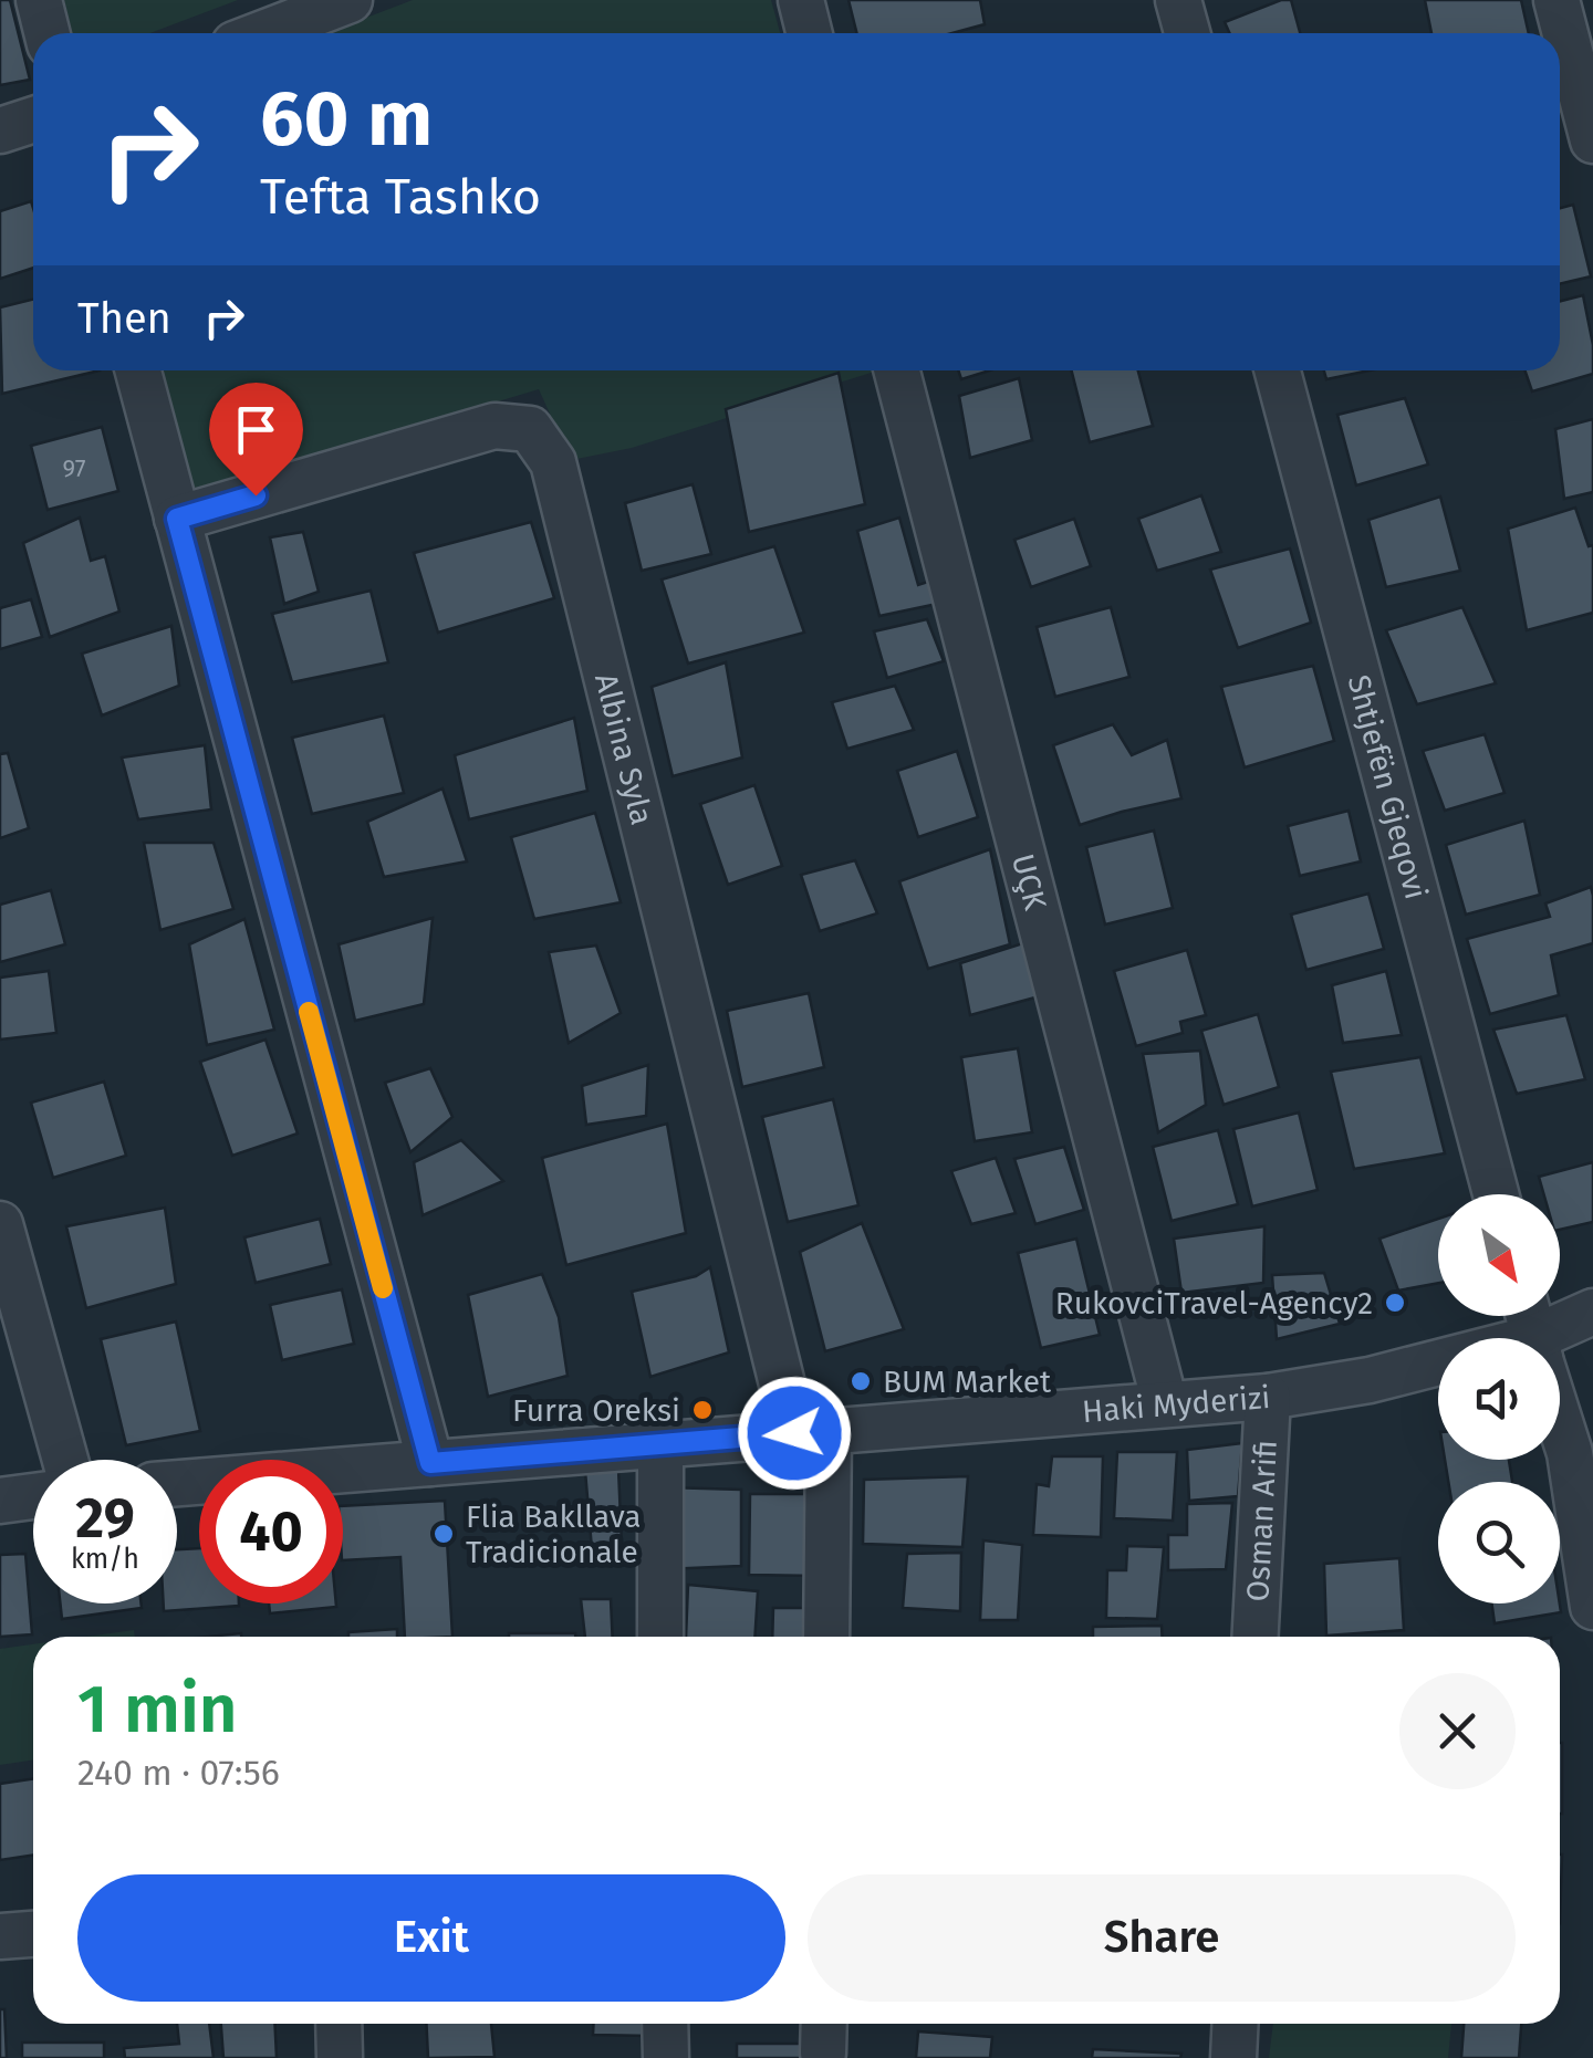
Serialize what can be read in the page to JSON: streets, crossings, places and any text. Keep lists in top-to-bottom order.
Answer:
{
  "streets": {
    "street": [
      "Albina Syla",
      "Shtjefën Gjeqovi",
      "UÇK",
      "Haki Myderizi",
      "Osman Arifi"
    ]
  },
  "crossings": [
    ["Albina Syla", "Haki Myderizi"],
    ["UÇK", "Haki Myderizi"],
    ["Haki Myderizi", "Osman Arifi"]
  ],
  "places": [
    "RukovciTravel-Agency2",
    "BUM Market",
    "Furra Oreksi",
    "Flia Bakllava Tradicionale"
  ],
  "house_numbers": ["97"],
  "north": "bottom right",
  "page": {
    "turn": ["60 m", "Tefta Tashko"],
    "then": "Then",
    "speed": "29 km/h",
    "limit": "40",
    "heading": ["1 min", "240 m · 07:56"],
    "buttons": ["Exit", "Share"]
  }
}
